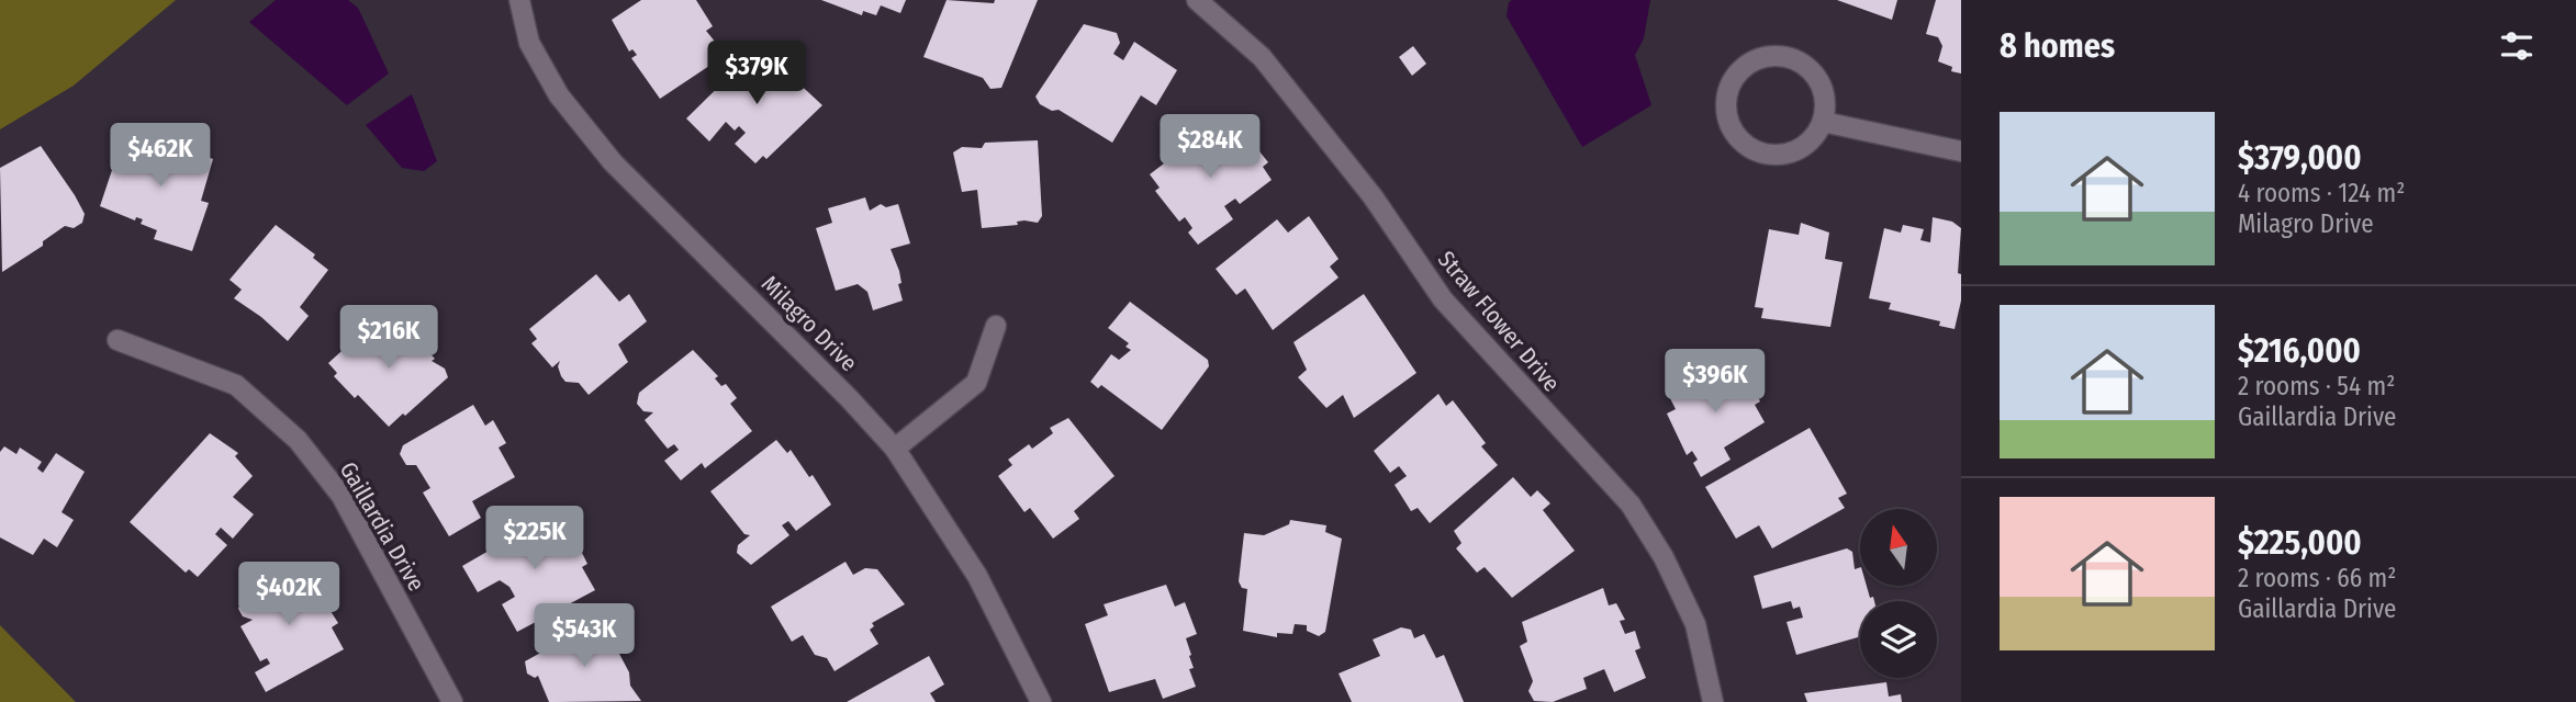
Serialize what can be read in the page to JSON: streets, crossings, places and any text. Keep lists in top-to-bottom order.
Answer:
{
  "streets": {
    "street": ["Straw Flower Drive", "Milagro Drive", "Gaillardia Drive"]
  },
  "north": "top",
  "page": {
    "heading": "8 homes",
    "price": [
      "$379K",
      "$284K",
      "$462K",
      "$216K",
      "$396K",
      "$225K",
      "$402K",
      "$543K"
    ],
    "list": [
      {
        "name": "$379,000",
        "note": "4 rooms · 124 m² · Milagro Drive"
      },
      {
        "name": "$216,000",
        "note": "2 rooms · 54 m² · Gaillardia Drive"
      },
      {
        "name": "$225,000",
        "note": "2 rooms · 66 m² · Gaillardia Drive"
      }
    ]
  }
}
